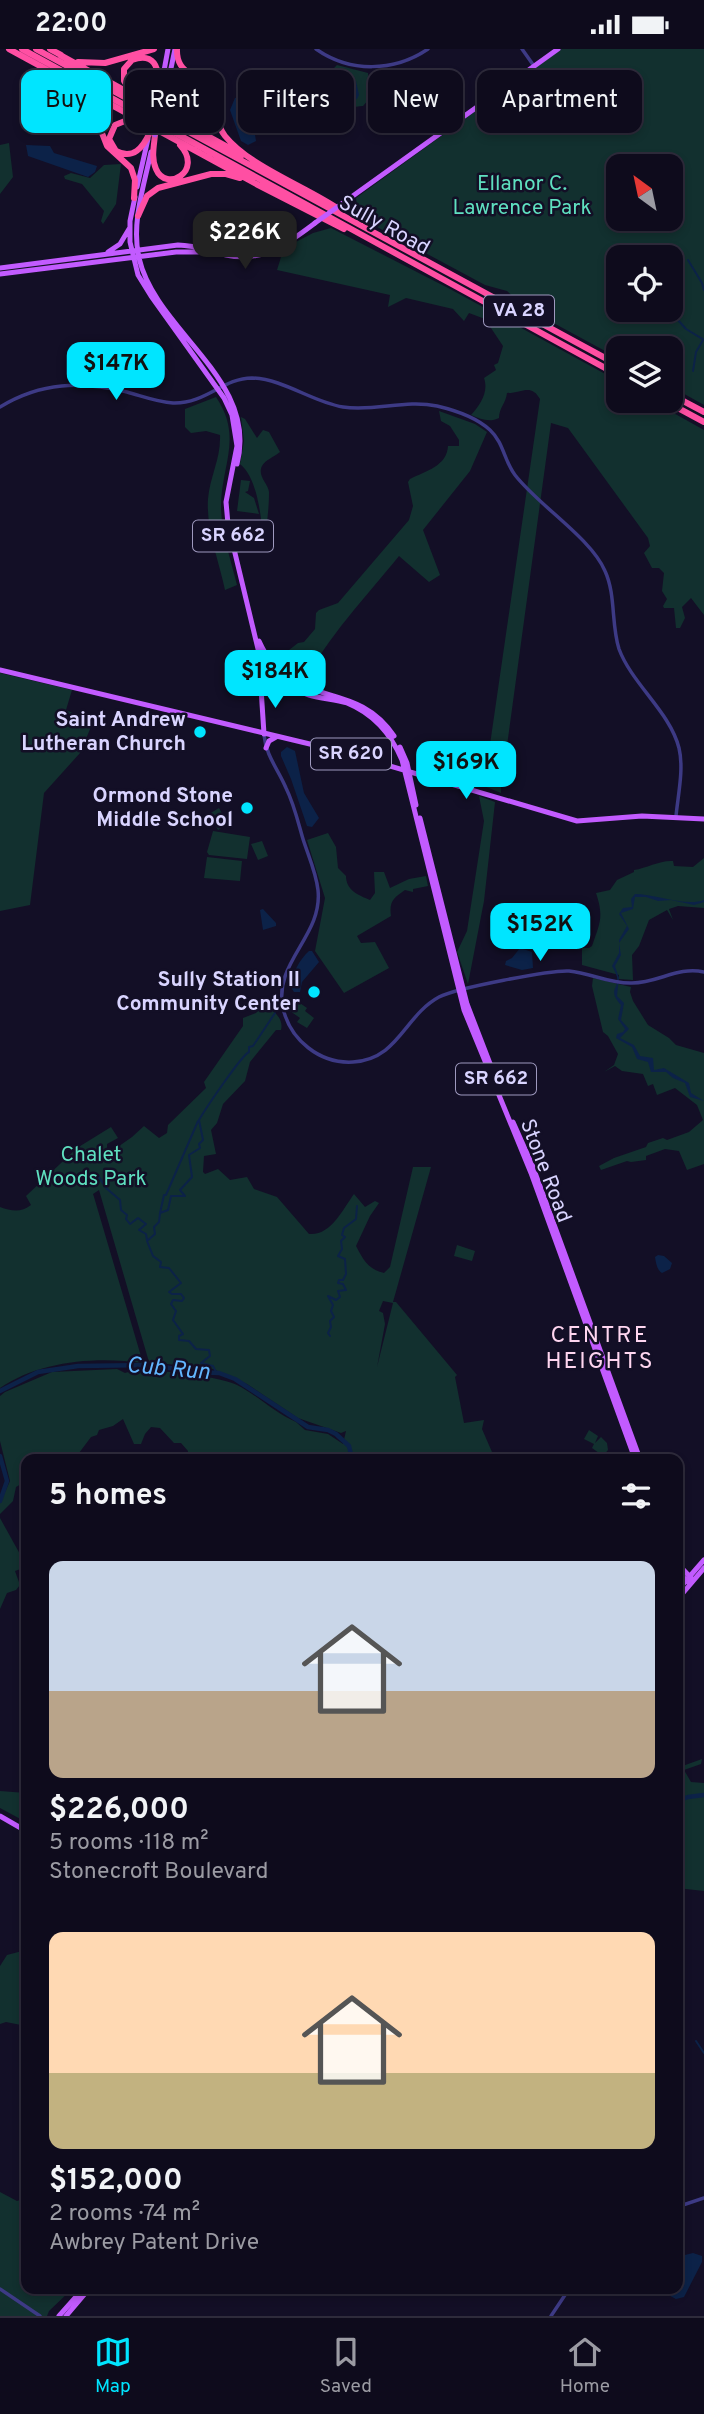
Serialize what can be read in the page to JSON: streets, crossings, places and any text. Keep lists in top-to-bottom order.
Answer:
{
  "streets": {
    "highway": ["Sully Road", "VA 28"],
    "main road": ["SR 662", "SR 620", "Stone Road"]
  },
  "crossings": [
    ["SR 662", "SR 620"],
    ["SR 662", "Stone Road"],
    ["SR 620", "Stone Road"]
  ],
  "districts": ["CENTRE HEIGHTS"],
  "water": ["Cub Run"],
  "parks": ["Ellanor C. Lawrence Park", "Chalet Woods Park"],
  "places": ["Saint Andrew Lutheran Church", "Ormond Stone Middle School", "Sully Station II Community Center"],
  "north": "top left",
  "page": {
    "status": "22:00",
    "chip": [
      "Buy",
      "Rent",
      "Filters",
      "New",
      "Apartment"
    ],
    "price": [
      "$226K",
      "$147K",
      "$184K",
      "$169K",
      "$152K"
    ],
    "heading": "5 homes",
    "list": [
      {
        "name": "$226,000",
        "note": "5 rooms · 118 m² · Stonecroft Boulevard"
      },
      {
        "name": "$152,000",
        "note": "2 rooms · 74 m² · Awbrey Patent Drive"
      }
    ],
    "tabs": ["Map", "Saved", "Home"]
  }
}
